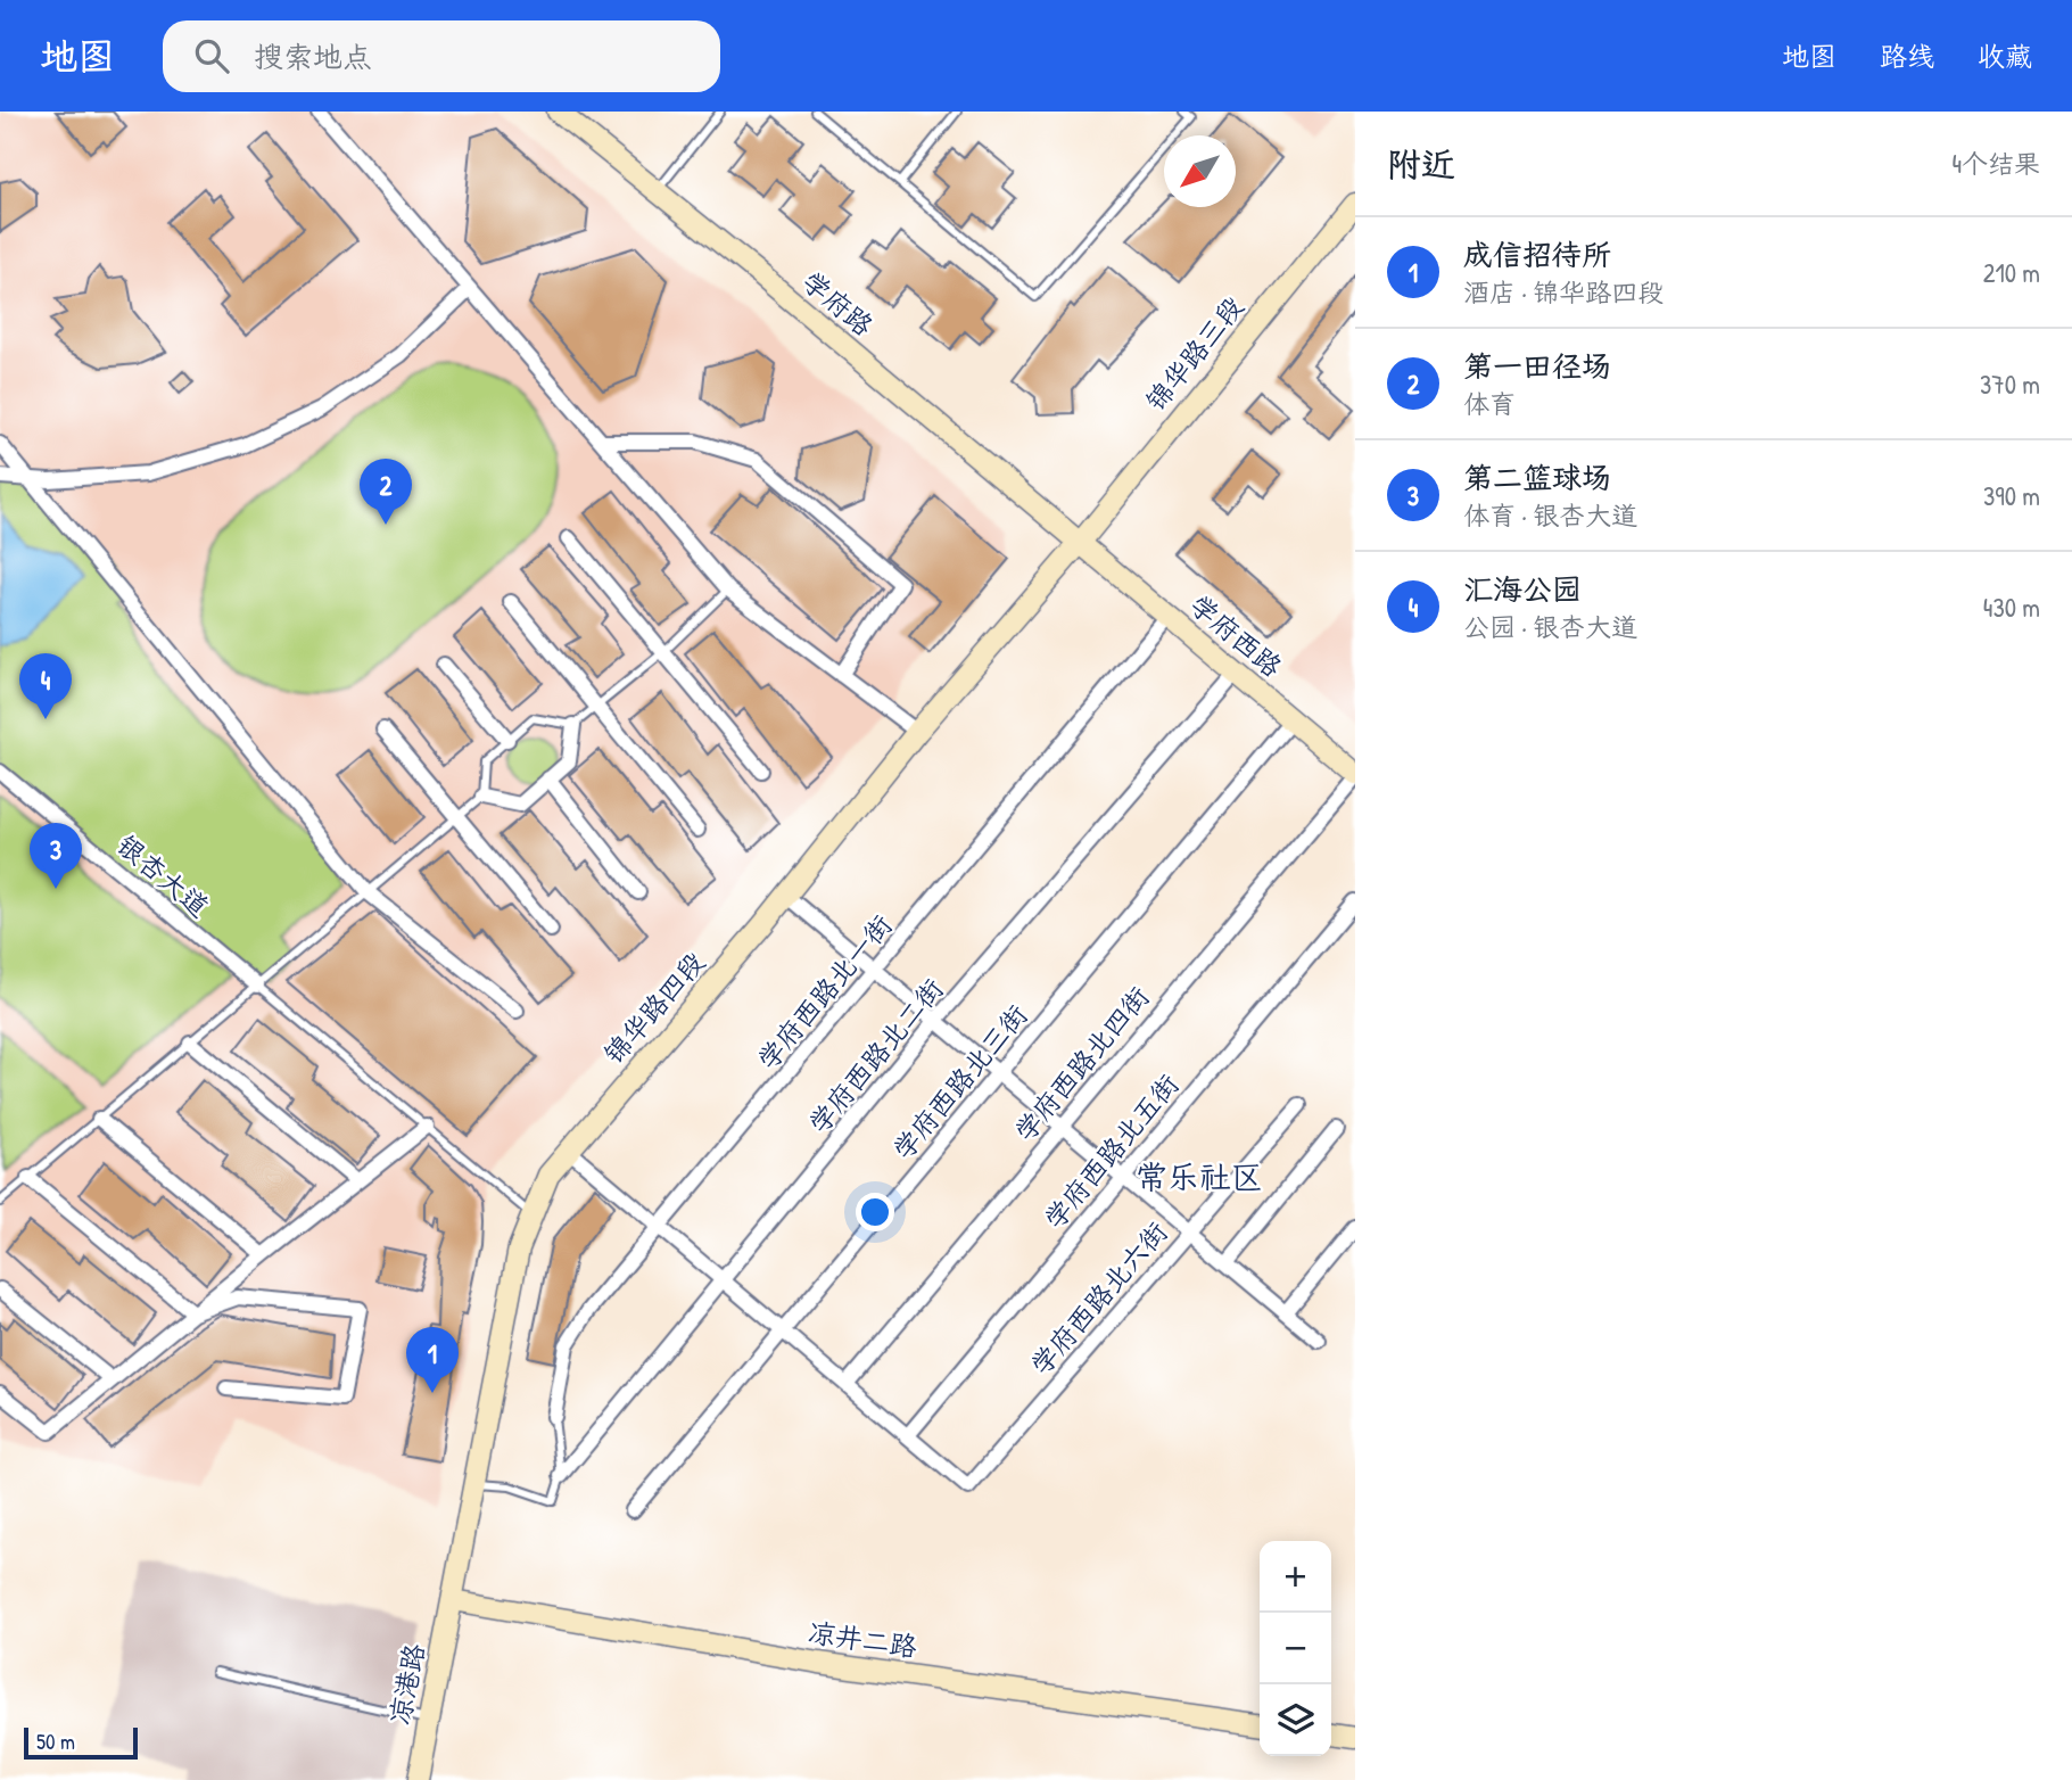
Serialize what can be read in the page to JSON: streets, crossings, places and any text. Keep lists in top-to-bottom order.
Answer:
{
  "streets": {
    "main road": [
      "学府路",
      "锦华路三段",
      "学府西路",
      "锦华路四段",
      "凉井二路",
      "凉港路"
    ],
    "street": [
      "银杏大道",
      "学府西路北一街",
      "学府西路北二街",
      "学府西路北四街",
      "学府西路北三街",
      "学府西路北五街",
      "学府西路北六街"
    ]
  },
  "crossings": [
    ["学府路", "锦华路三段"],
    ["学府路", "学府西路"],
    ["学府路", "锦华路四段"],
    ["锦华路三段", "学府西路"],
    ["锦华路三段", "锦华路四段"],
    ["学府西路", "学府西路北一街"],
    ["学府西路", "锦华路四段"],
    ["学府西路", "学府西路北二街"],
    ["学府西路", "学府西路北四街"],
    ["学府西路", "学府西路北三街"],
    ["锦华路四段", "凉井二路"],
    ["锦华路四段", "凉港路"],
    ["学府西路北五街", "学府西路北六街"],
    ["凉井二路", "凉港路"]
  ],
  "districts": ["常乐社区"],
  "scale_bar": "50 m",
  "north": "bottom left",
  "page": {
    "header": "地图",
    "search": "搜索地点",
    "nav": ["地图", "路线", "收藏"],
    "heading": ["附近", "4个结果"],
    "list": [
      {
        "mark": "1",
        "name": "成信招待所",
        "note": "酒店 · 锦华路四段",
        "value": "210 m"
      },
      {
        "mark": "2",
        "name": "第一田径场",
        "note": "体育",
        "value": "370 m"
      },
      {
        "mark": "3",
        "name": "第二篮球场",
        "note": "体育 · 银杏大道",
        "value": "390 m"
      },
      {
        "mark": "4",
        "name": "汇海公园",
        "note": "公园 · 银杏大道",
        "value": "430 m"
      }
    ],
    "pins": [
      "2",
      "4",
      "3",
      "1"
    ],
    "map_buttons": ["+", "−"],
    "scale": "50 m"
  }
}
